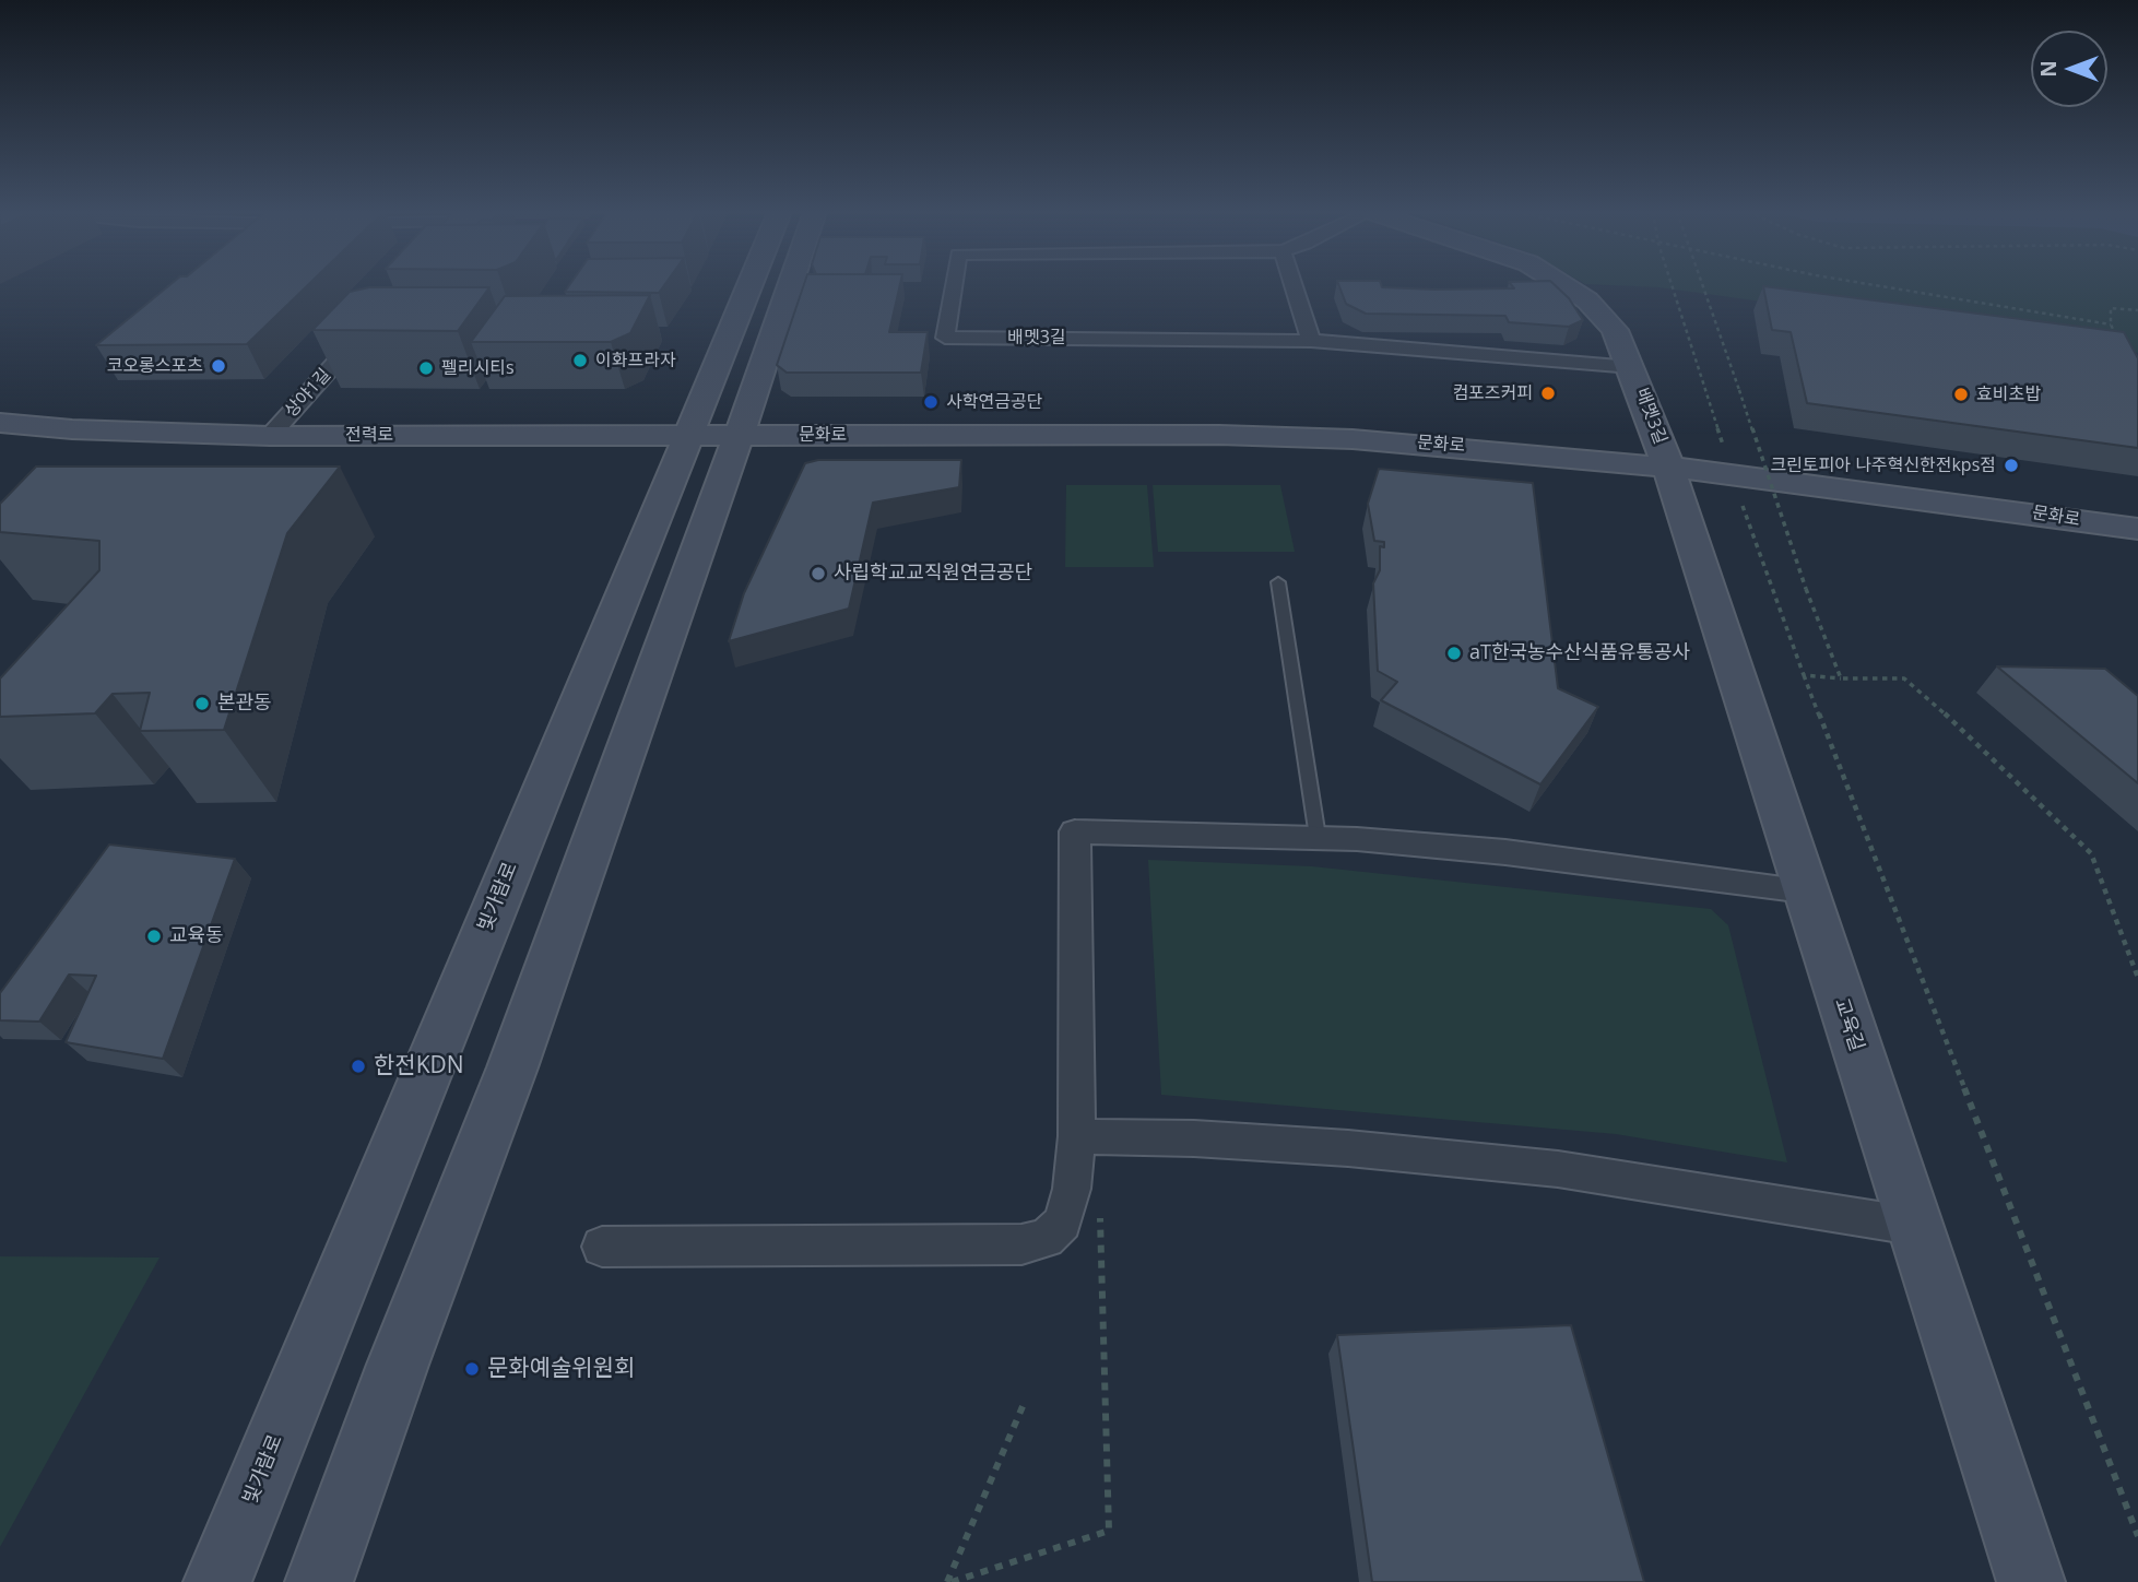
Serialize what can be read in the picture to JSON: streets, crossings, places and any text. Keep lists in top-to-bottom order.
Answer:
{
  "streets": {
    "street": [
      "배멧3길",
      "상야1길",
      "전력로",
      "문화로",
      "빛가람로",
      "교육길"
    ]
  },
  "crossings": [
    ["배멧3길", "문화로"],
    ["배멧3길", "교육길"],
    ["상야1길", "전력로"],
    ["전력로", "문화로"],
    ["전력로", "빛가람로"],
    ["문화로", "교육길"]
  ],
  "places": [
    "이화프라자",
    "코오롱스포츠",
    "펠리시티s",
    "컴포즈커피",
    "효비초밥",
    "사학연금공단",
    "크린토피아 나주혁신한전kps점",
    "사립학교교직원연금공단",
    "aT한국농수산식품유통공사",
    "본관동",
    "교육동",
    "한전KDN",
    "문화예술위원회"
  ],
  "north": "left"
}
